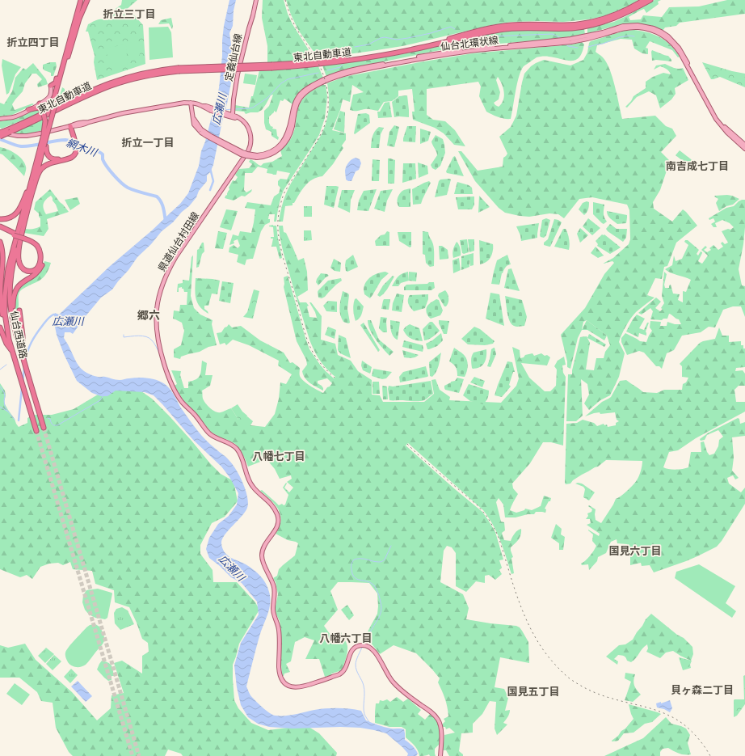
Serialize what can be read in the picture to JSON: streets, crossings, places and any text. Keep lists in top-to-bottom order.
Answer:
{
  "streets": {
    "highway": ["東北自動車道", "仙台西道路"],
    "main road": ["仙台北環状線", "定義仙台線", "県道仙台村田線"]
  },
  "crossings": [
    ["仙台北環状線", "県道仙台村田線"],
    ["東北自動車道", "県道仙台村田線"],
    ["定義仙台線", "県道仙台村田線"]
  ],
  "districts": [
    "折立三丁目",
    "折立四丁目",
    "折立一丁目",
    "南吉成七丁目",
    "郷六",
    "八幡七丁目",
    "国見六丁目",
    "八幡六丁目",
    "貝ヶ森二丁目",
    "国見五丁目"
  ],
  "water": ["広瀬川", "網木川"]
}
